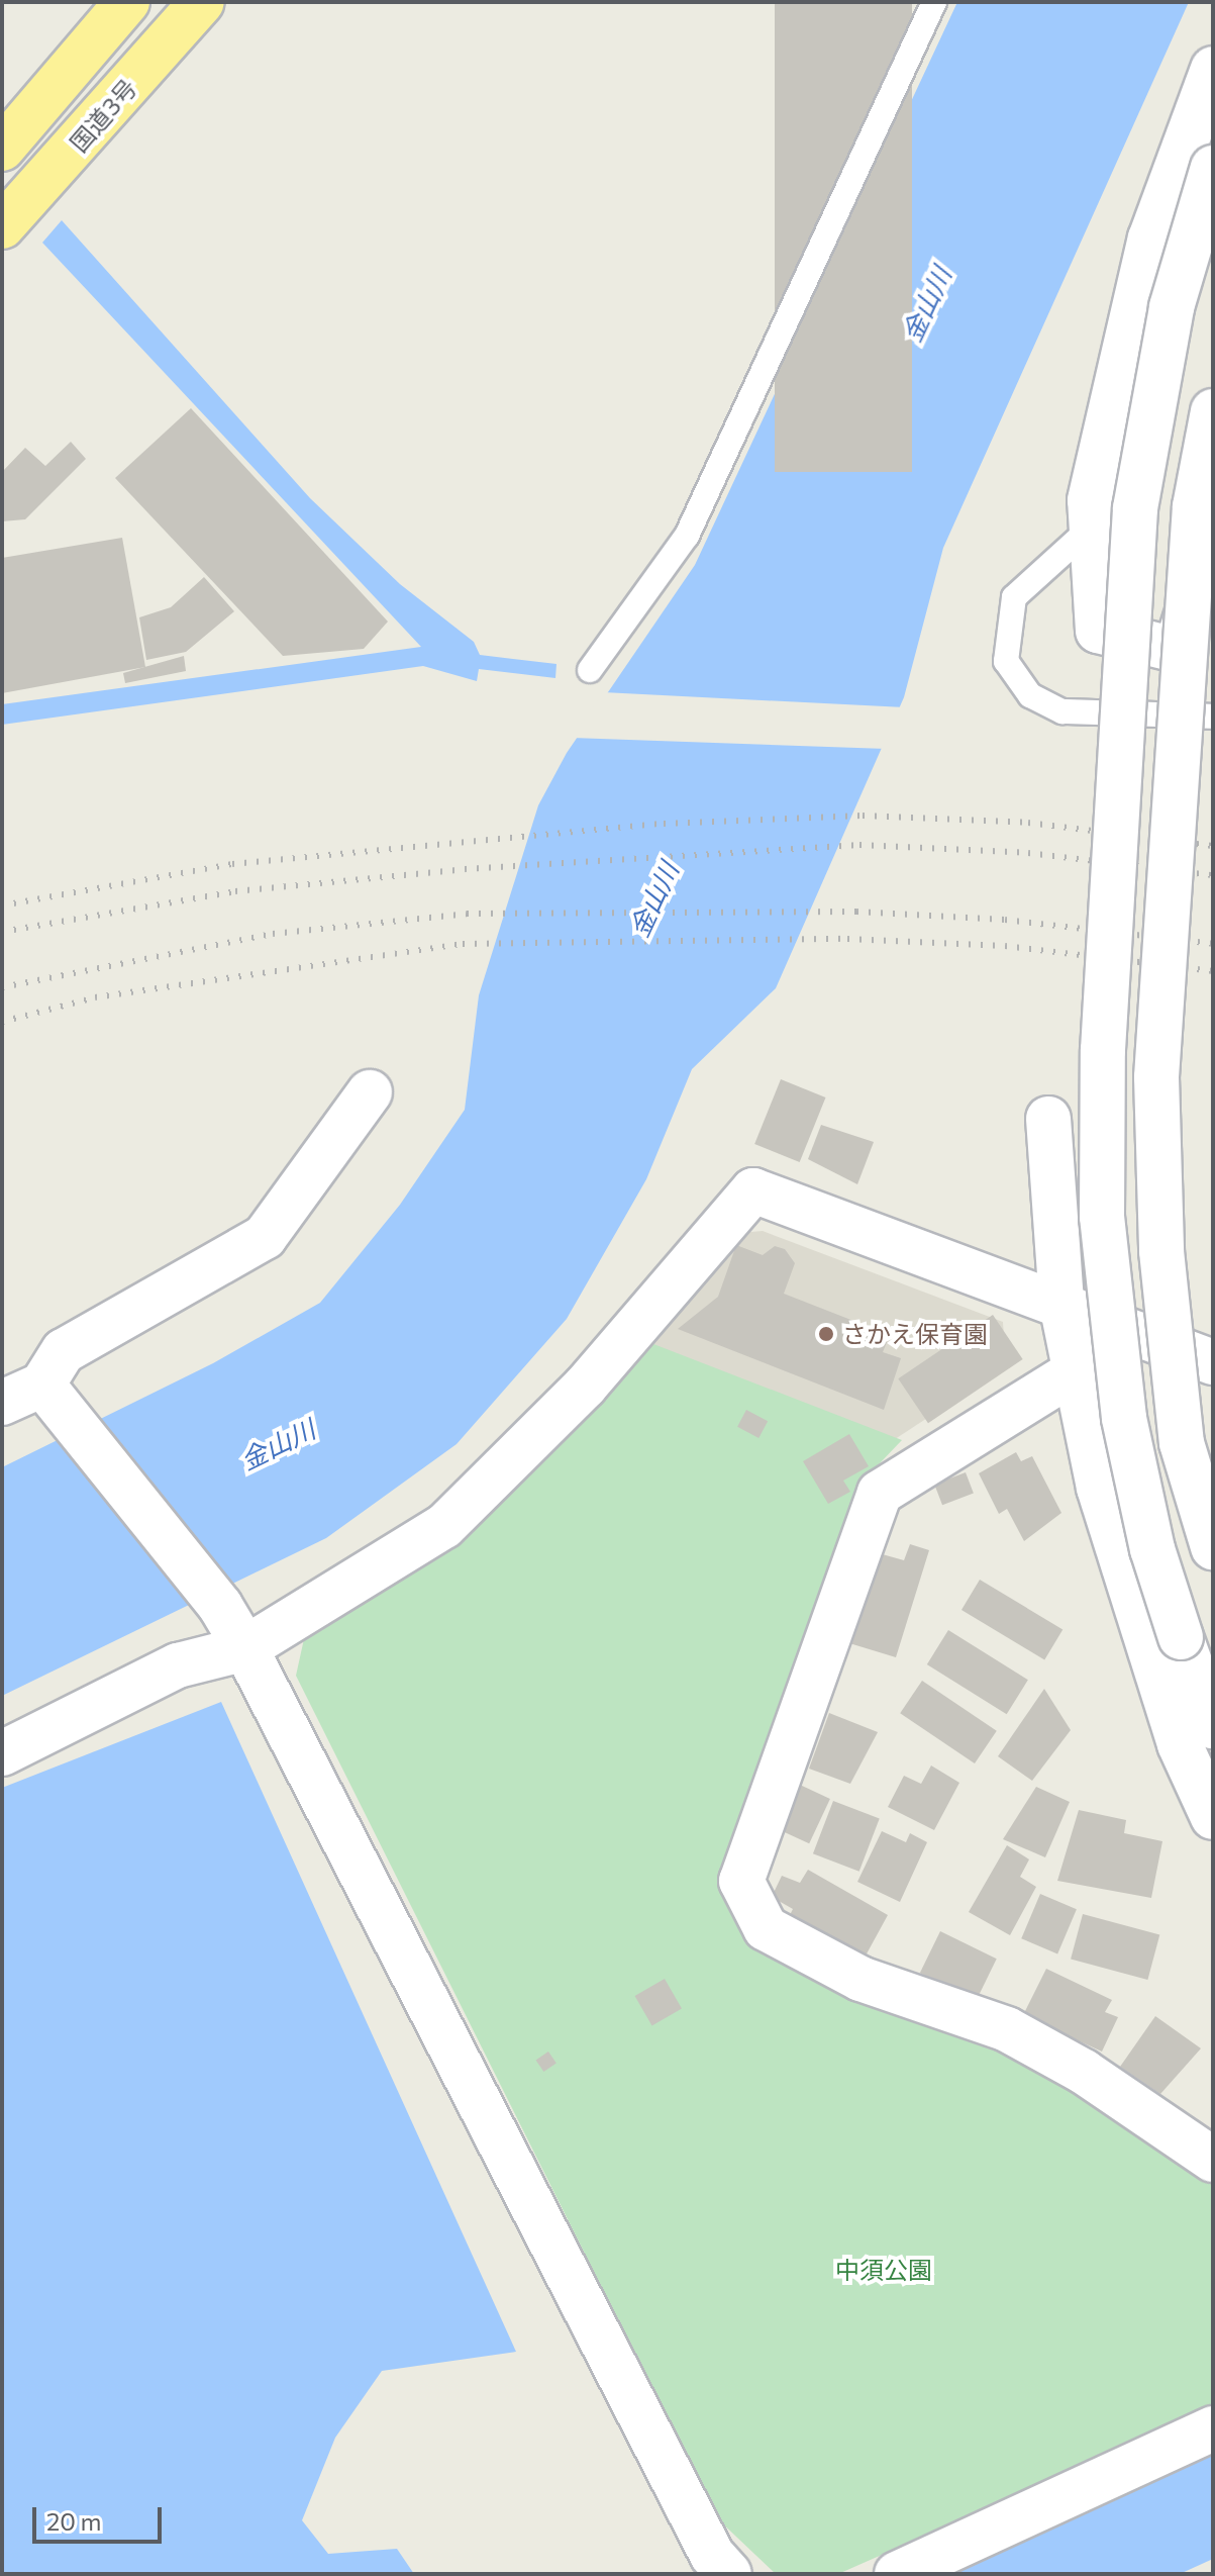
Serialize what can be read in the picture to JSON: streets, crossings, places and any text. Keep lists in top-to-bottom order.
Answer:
{
  "streets": {
    "highway": ["国道3号"]
  },
  "water": ["金山川"],
  "parks": ["中須公園"],
  "places": ["さかえ保育園"],
  "scale_bar": "20 m"
}
